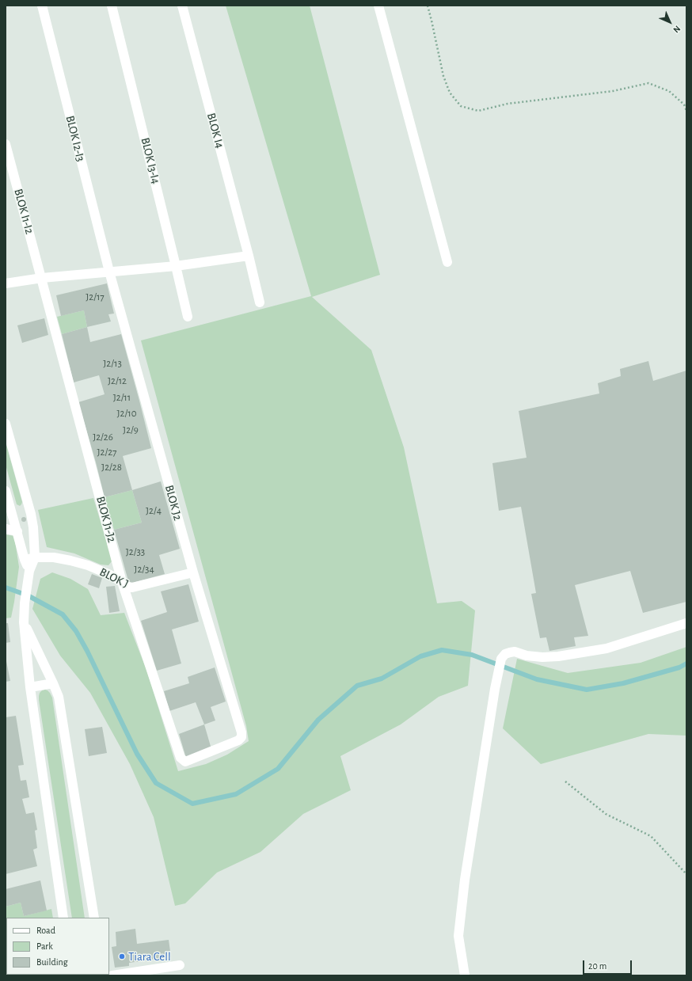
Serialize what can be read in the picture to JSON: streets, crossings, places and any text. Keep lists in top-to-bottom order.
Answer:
{
  "streets": {
    "street": [
      "BLOK I4",
      "BLOK I2-I3",
      "BLOK I3-I4",
      "BLOK I1-I2",
      "BLOK J2",
      "BLOK J1-J2",
      "BLOK J"
    ]
  },
  "crossings": [
    ["BLOK I2-I3", "BLOK J2"],
    ["BLOK I1-I2", "BLOK J1-J2"],
    ["BLOK J2", "BLOK J1-J2"],
    ["BLOK J2", "BLOK J"],
    ["BLOK J1-J2", "BLOK J"]
  ],
  "places": ["Tiara Cell"],
  "house_numbers": [
    "J2/17",
    "J2/13",
    "J2/12",
    "J2/11",
    "J2/10",
    "J2/9",
    "J2/26",
    "J2/27",
    "J2/28",
    "J2/4",
    "J2/33",
    "J2/34"
  ],
  "legend": ["Road", "Park", "Building"],
  "scale_bar": "20 m",
  "north": "bottom right"
}
